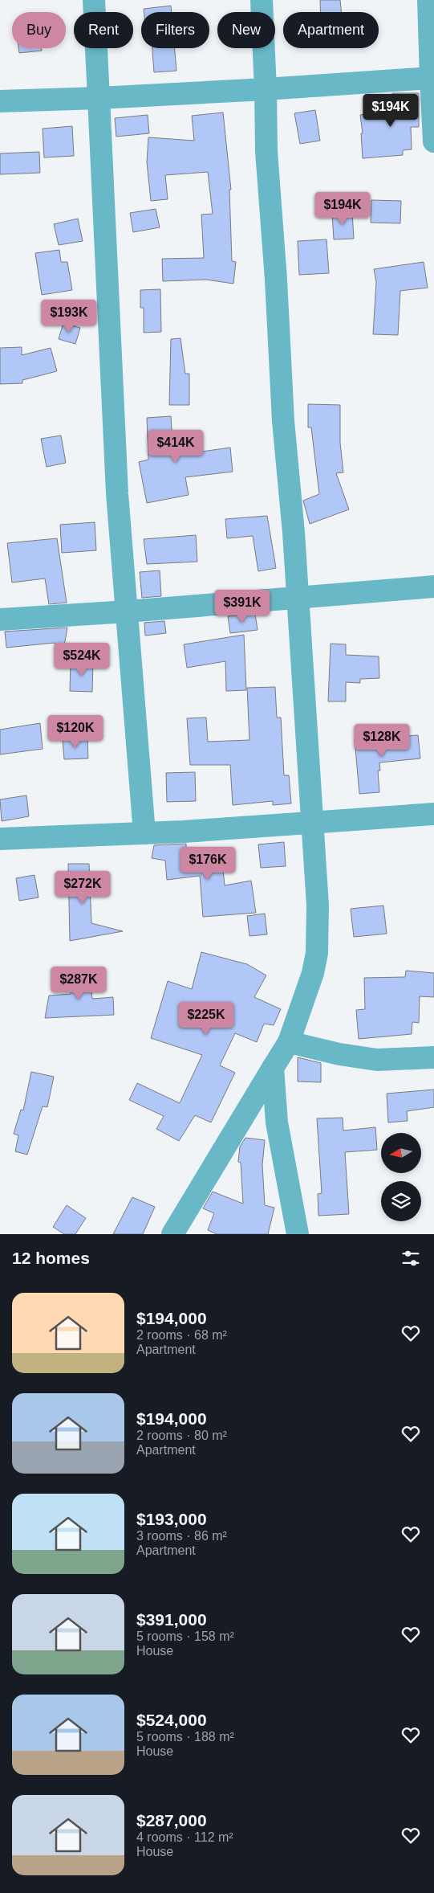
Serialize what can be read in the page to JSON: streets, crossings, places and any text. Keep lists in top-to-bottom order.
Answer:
{
  "north": "left",
  "page": {
    "chip": [
      "Buy",
      "Rent",
      "Filters",
      "New",
      "Apartment"
    ],
    "price": [
      "$194K",
      "$194K",
      "$193K",
      "$414K",
      "$391K",
      "$524K",
      "$120K",
      "$128K",
      "$176K",
      "$272K",
      "$287K",
      "$225K"
    ],
    "heading": "12 homes",
    "list": [
      {
        "name": "$194,000",
        "note": "2 rooms · 68 m² · Apartment"
      },
      {
        "name": "$194,000",
        "note": "2 rooms · 80 m² · Apartment"
      },
      {
        "name": "$193,000",
        "note": "3 rooms · 86 m² · Apartment"
      },
      {
        "name": "$391,000",
        "note": "5 rooms · 158 m² · House"
      },
      {
        "name": "$524,000",
        "note": "5 rooms · 188 m² · House"
      },
      {
        "name": "$287,000",
        "note": "4 rooms · 112 m² · House"
      }
    ]
  }
}
